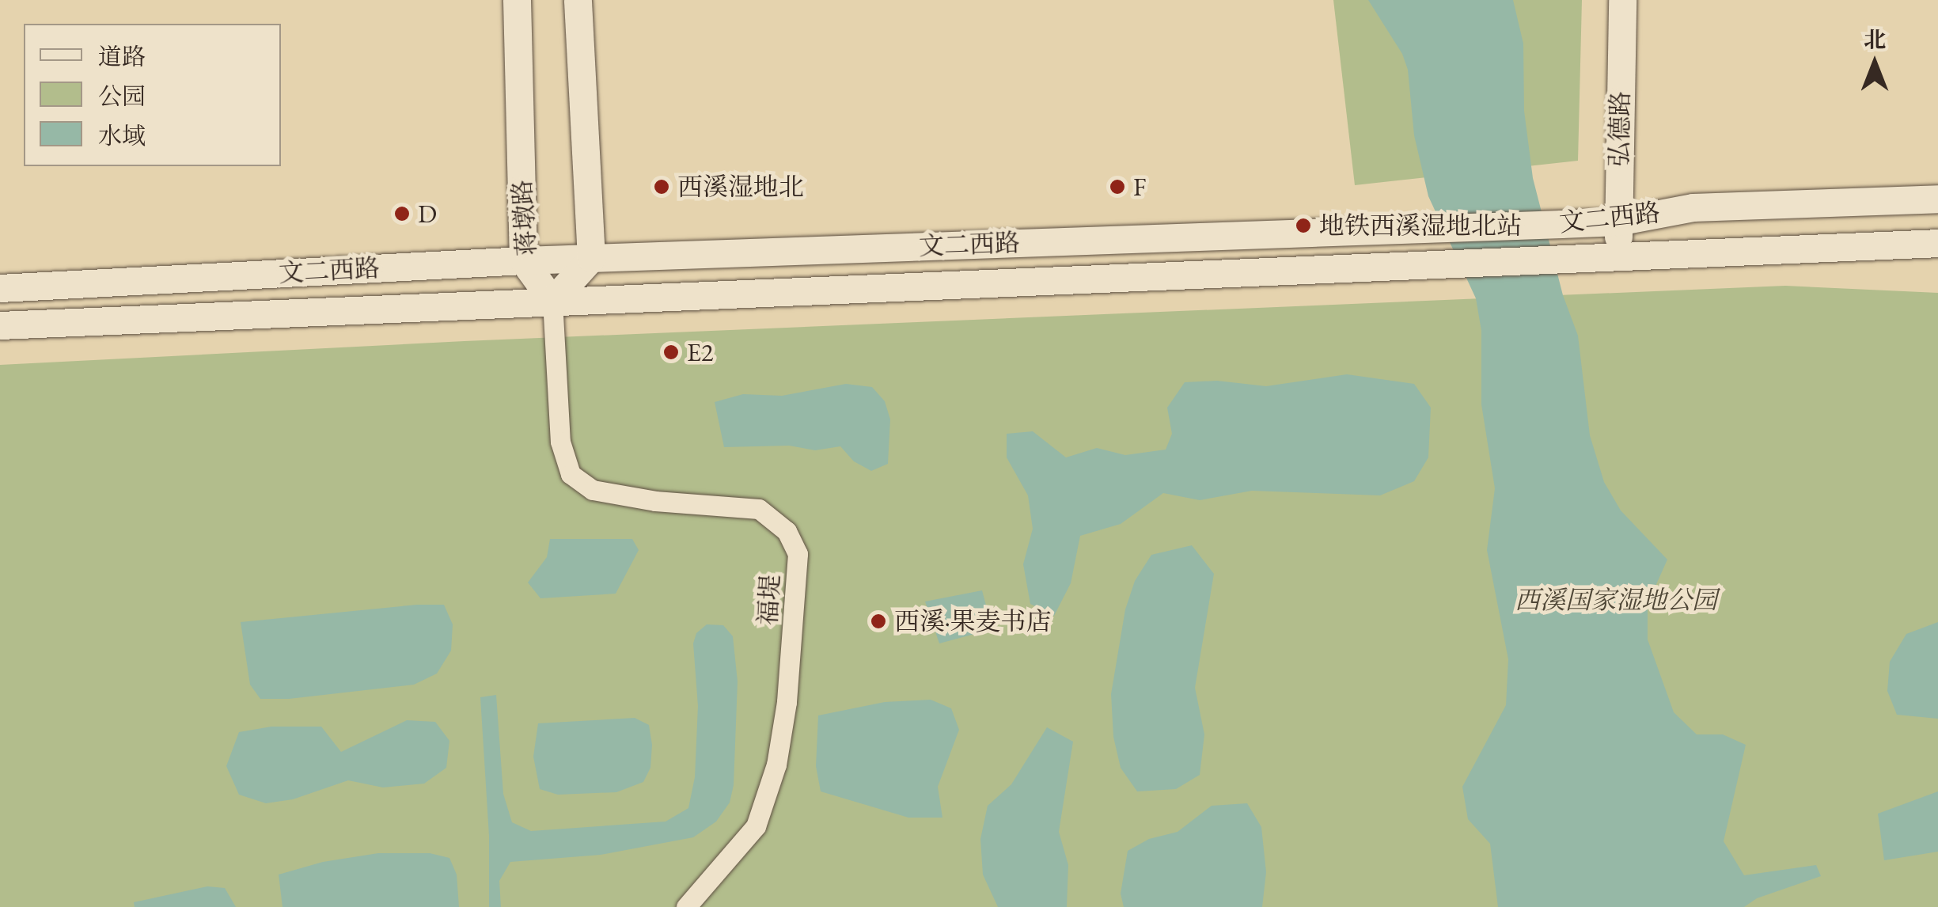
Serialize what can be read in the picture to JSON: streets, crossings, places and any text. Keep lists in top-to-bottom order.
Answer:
{
  "streets": {
    "main road": ["弘德路", "蒋墩路", "文二西路"],
    "street": ["福堤"]
  },
  "crossings": [
    ["弘德路", "文二西路"],
    ["蒋墩路", "文二西路"],
    ["蒋墩路", "福堤"],
    ["文二西路", "福堤"]
  ],
  "parks": ["西溪国家湿地公园"],
  "places": [
    "西溪湿地北",
    "F",
    "D",
    "地铁西溪湿地北站",
    "E2",
    "西溪·果麦书店"
  ],
  "legend": ["道路", "公园", "水域"],
  "north": "top"
}
